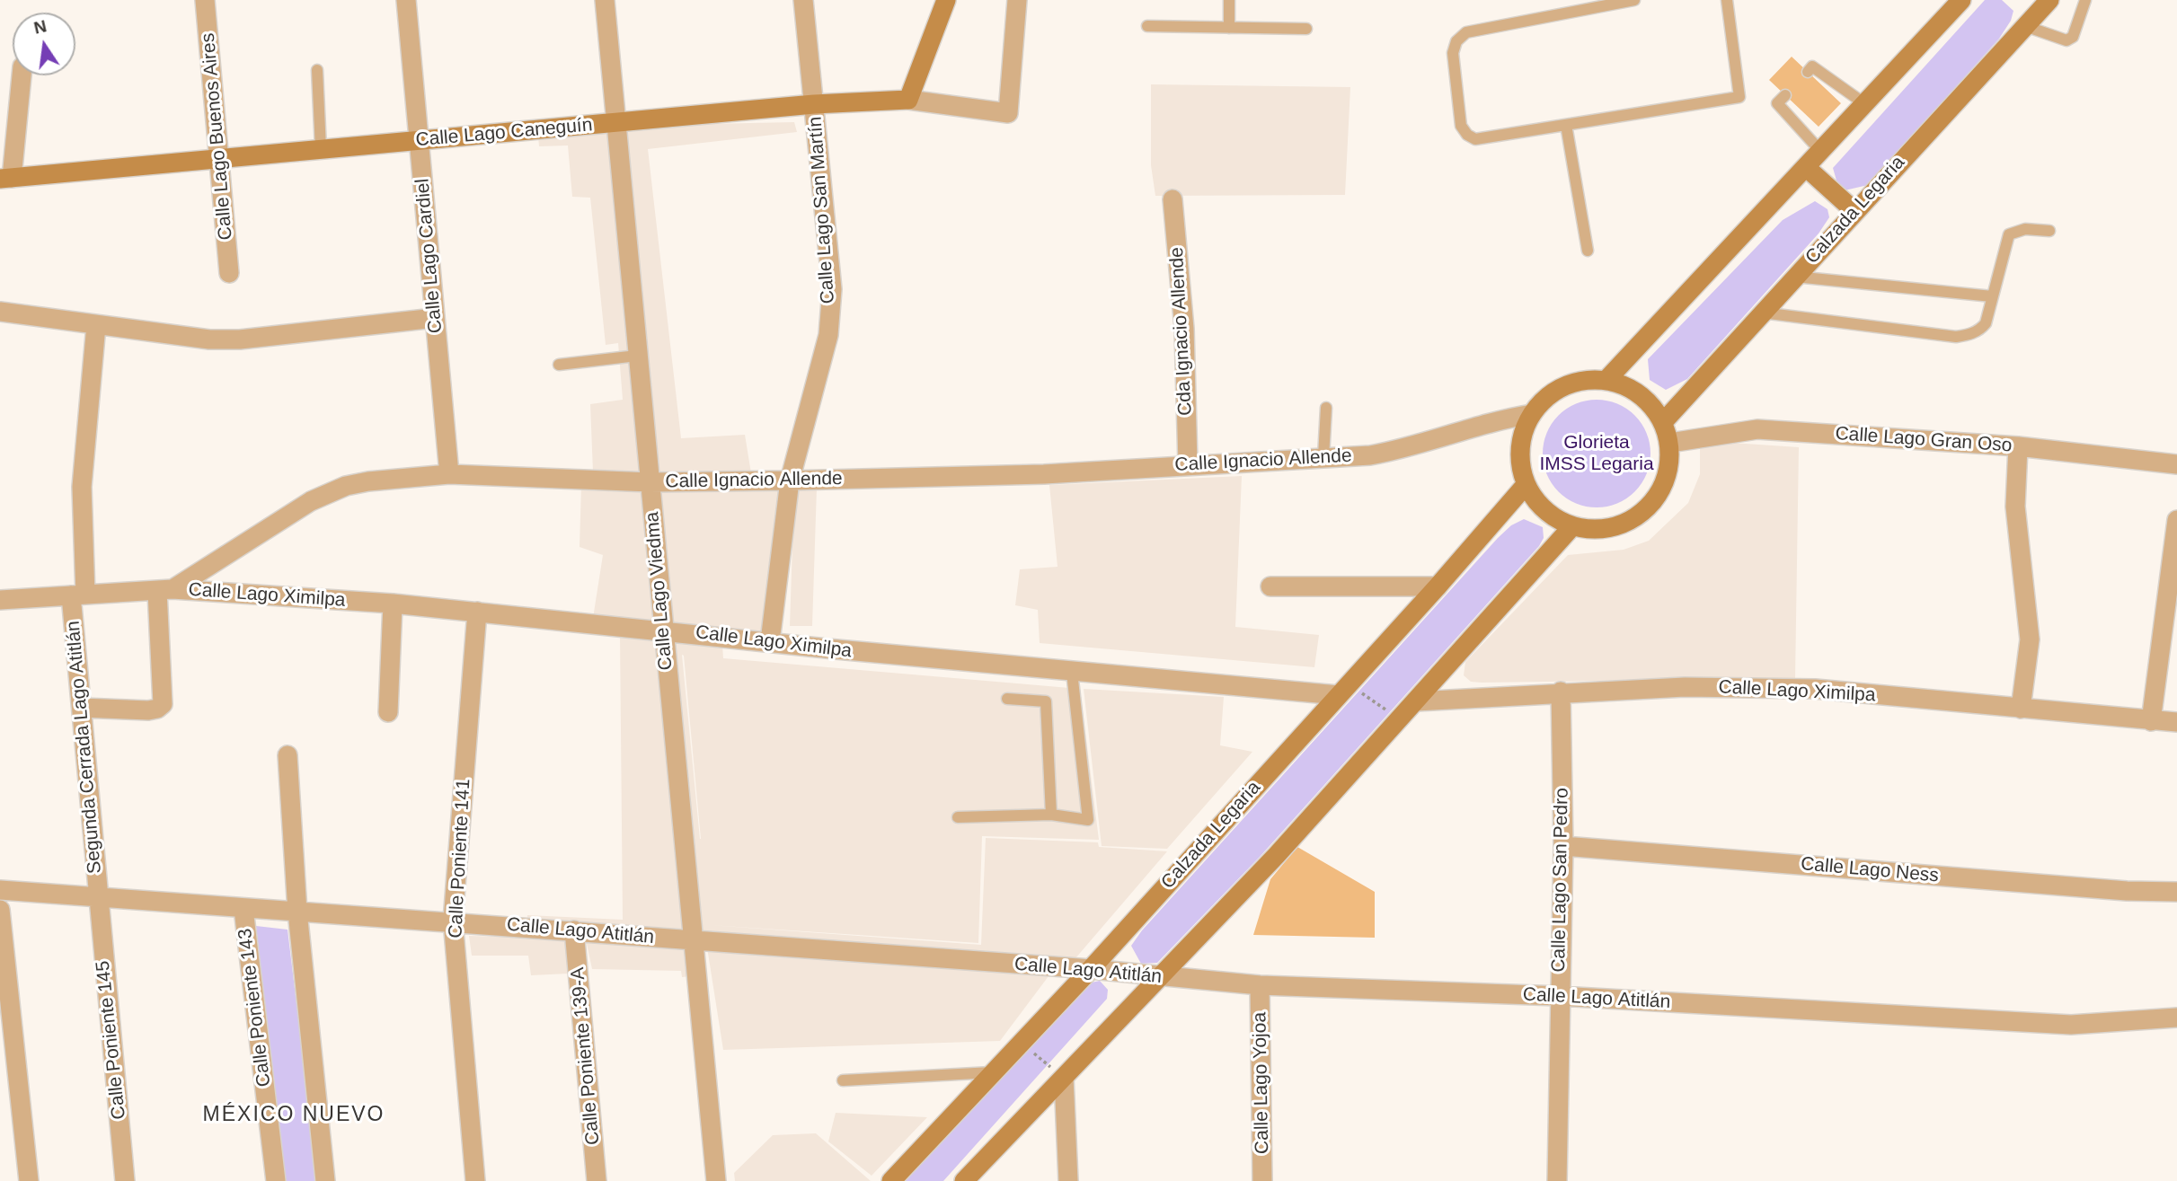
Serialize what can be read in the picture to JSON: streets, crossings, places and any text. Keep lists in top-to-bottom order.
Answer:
{
  "streets": {
    "main road": ["Calle Lago Caneguín", "Calzada Legaria"],
    "street": [
      "Calle Lago Buenos Aires",
      "Calle Lago San Martín",
      "Calle Lago Cardiel",
      "Cda Ignacio Allende",
      "Calle Lago Gran Oso",
      "Calle Ignacio Allende",
      "Calle Lago Viedma",
      "Calle Lago Ximilpa",
      "Segunda Cerrada Lago Atitlán",
      "Calle Poniente 141",
      "Calle Lago Ness",
      "Calle Lago San Pedro",
      "Calle Lago Atitlán",
      "Calle Poniente 143",
      "Calle Poniente 145",
      "Calle Poniente 139-A",
      "Calle Lago Yojoa"
    ]
  },
  "crossings": [
    ["Calle Lago Caneguín", "Calle Lago Buenos Aires"],
    ["Calle Lago Caneguín", "Calle Lago San Martín"],
    ["Calle Lago Caneguín", "Calle Lago Cardiel"],
    ["Calle Lago Caneguín", "Calle Lago Viedma"],
    ["Calle Lago San Martín", "Calle Ignacio Allende"],
    ["Calle Lago San Martín", "Calle Lago Ximilpa"],
    ["Calzada Legaria", "Calle Lago Gran Oso"],
    ["Calzada Legaria", "Calle Ignacio Allende"],
    ["Calzada Legaria", "Calle Lago Ximilpa"],
    ["Calzada Legaria", "Calle Lago Atitlán"],
    ["Calle Lago Cardiel", "Calle Ignacio Allende"],
    ["Cda Ignacio Allende", "Calle Ignacio Allende"],
    ["Calle Lago Gran Oso", "Calle Ignacio Allende"],
    ["Calle Ignacio Allende", "Calle Lago Viedma"],
    ["Calle Ignacio Allende", "Calle Lago Ximilpa"],
    ["Calle Ignacio Allende", "Segunda Cerrada Lago Atitlán"],
    ["Calle Lago Viedma", "Calle Lago Ximilpa"],
    ["Calle Lago Viedma", "Calle Lago Atitlán"],
    ["Calle Lago Ximilpa", "Calle Poniente 141"],
    ["Calle Lago Ximilpa", "Calle Lago San Pedro"],
    ["Segunda Cerrada Lago Atitlán", "Calle Lago Atitlán"],
    ["Segunda Cerrada Lago Atitlán", "Calle Poniente 145"],
    ["Calle Poniente 141", "Calle Lago Atitlán"],
    ["Calle Lago Ness", "Calle Lago San Pedro"],
    ["Calle Lago San Pedro", "Calle Lago Atitlán"],
    ["Calle Lago Atitlán", "Calle Poniente 143"],
    ["Calle Lago Atitlán", "Calle Poniente 145"],
    ["Calle Lago Atitlán", "Calle Poniente 139-A"],
    ["Calle Lago Atitlán", "Calle Lago Yojoa"]
  ],
  "districts": ["MÉXICO NUEVO"],
  "parks": ["Glorieta IMSS Legaria"],
  "north": "top"
}
